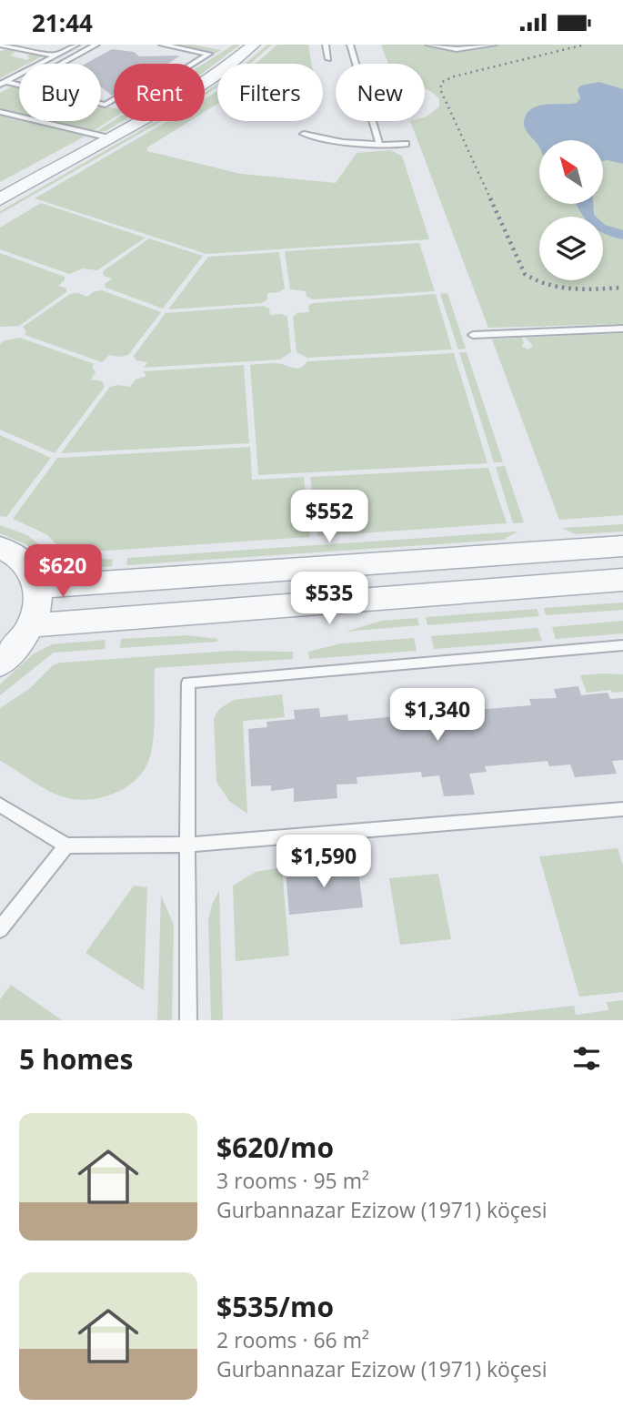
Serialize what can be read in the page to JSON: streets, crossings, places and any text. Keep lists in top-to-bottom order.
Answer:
{
  "north": "top left",
  "page": {
    "status": "21:44",
    "chip": [
      "Buy",
      "Rent",
      "Filters",
      "New"
    ],
    "price": [
      "$552",
      "$620",
      "$535",
      "$1,340",
      "$1,590"
    ],
    "heading": "5 homes",
    "list": [
      {
        "name": "$620/mo",
        "note": "3 rooms · 95 m² · Gurbannazar Ezizow (1971) köçesi"
      },
      {
        "name": "$535/mo",
        "note": "2 rooms · 66 m² · Gurbannazar Ezizow (1971) köçesi"
      }
    ]
  }
}
